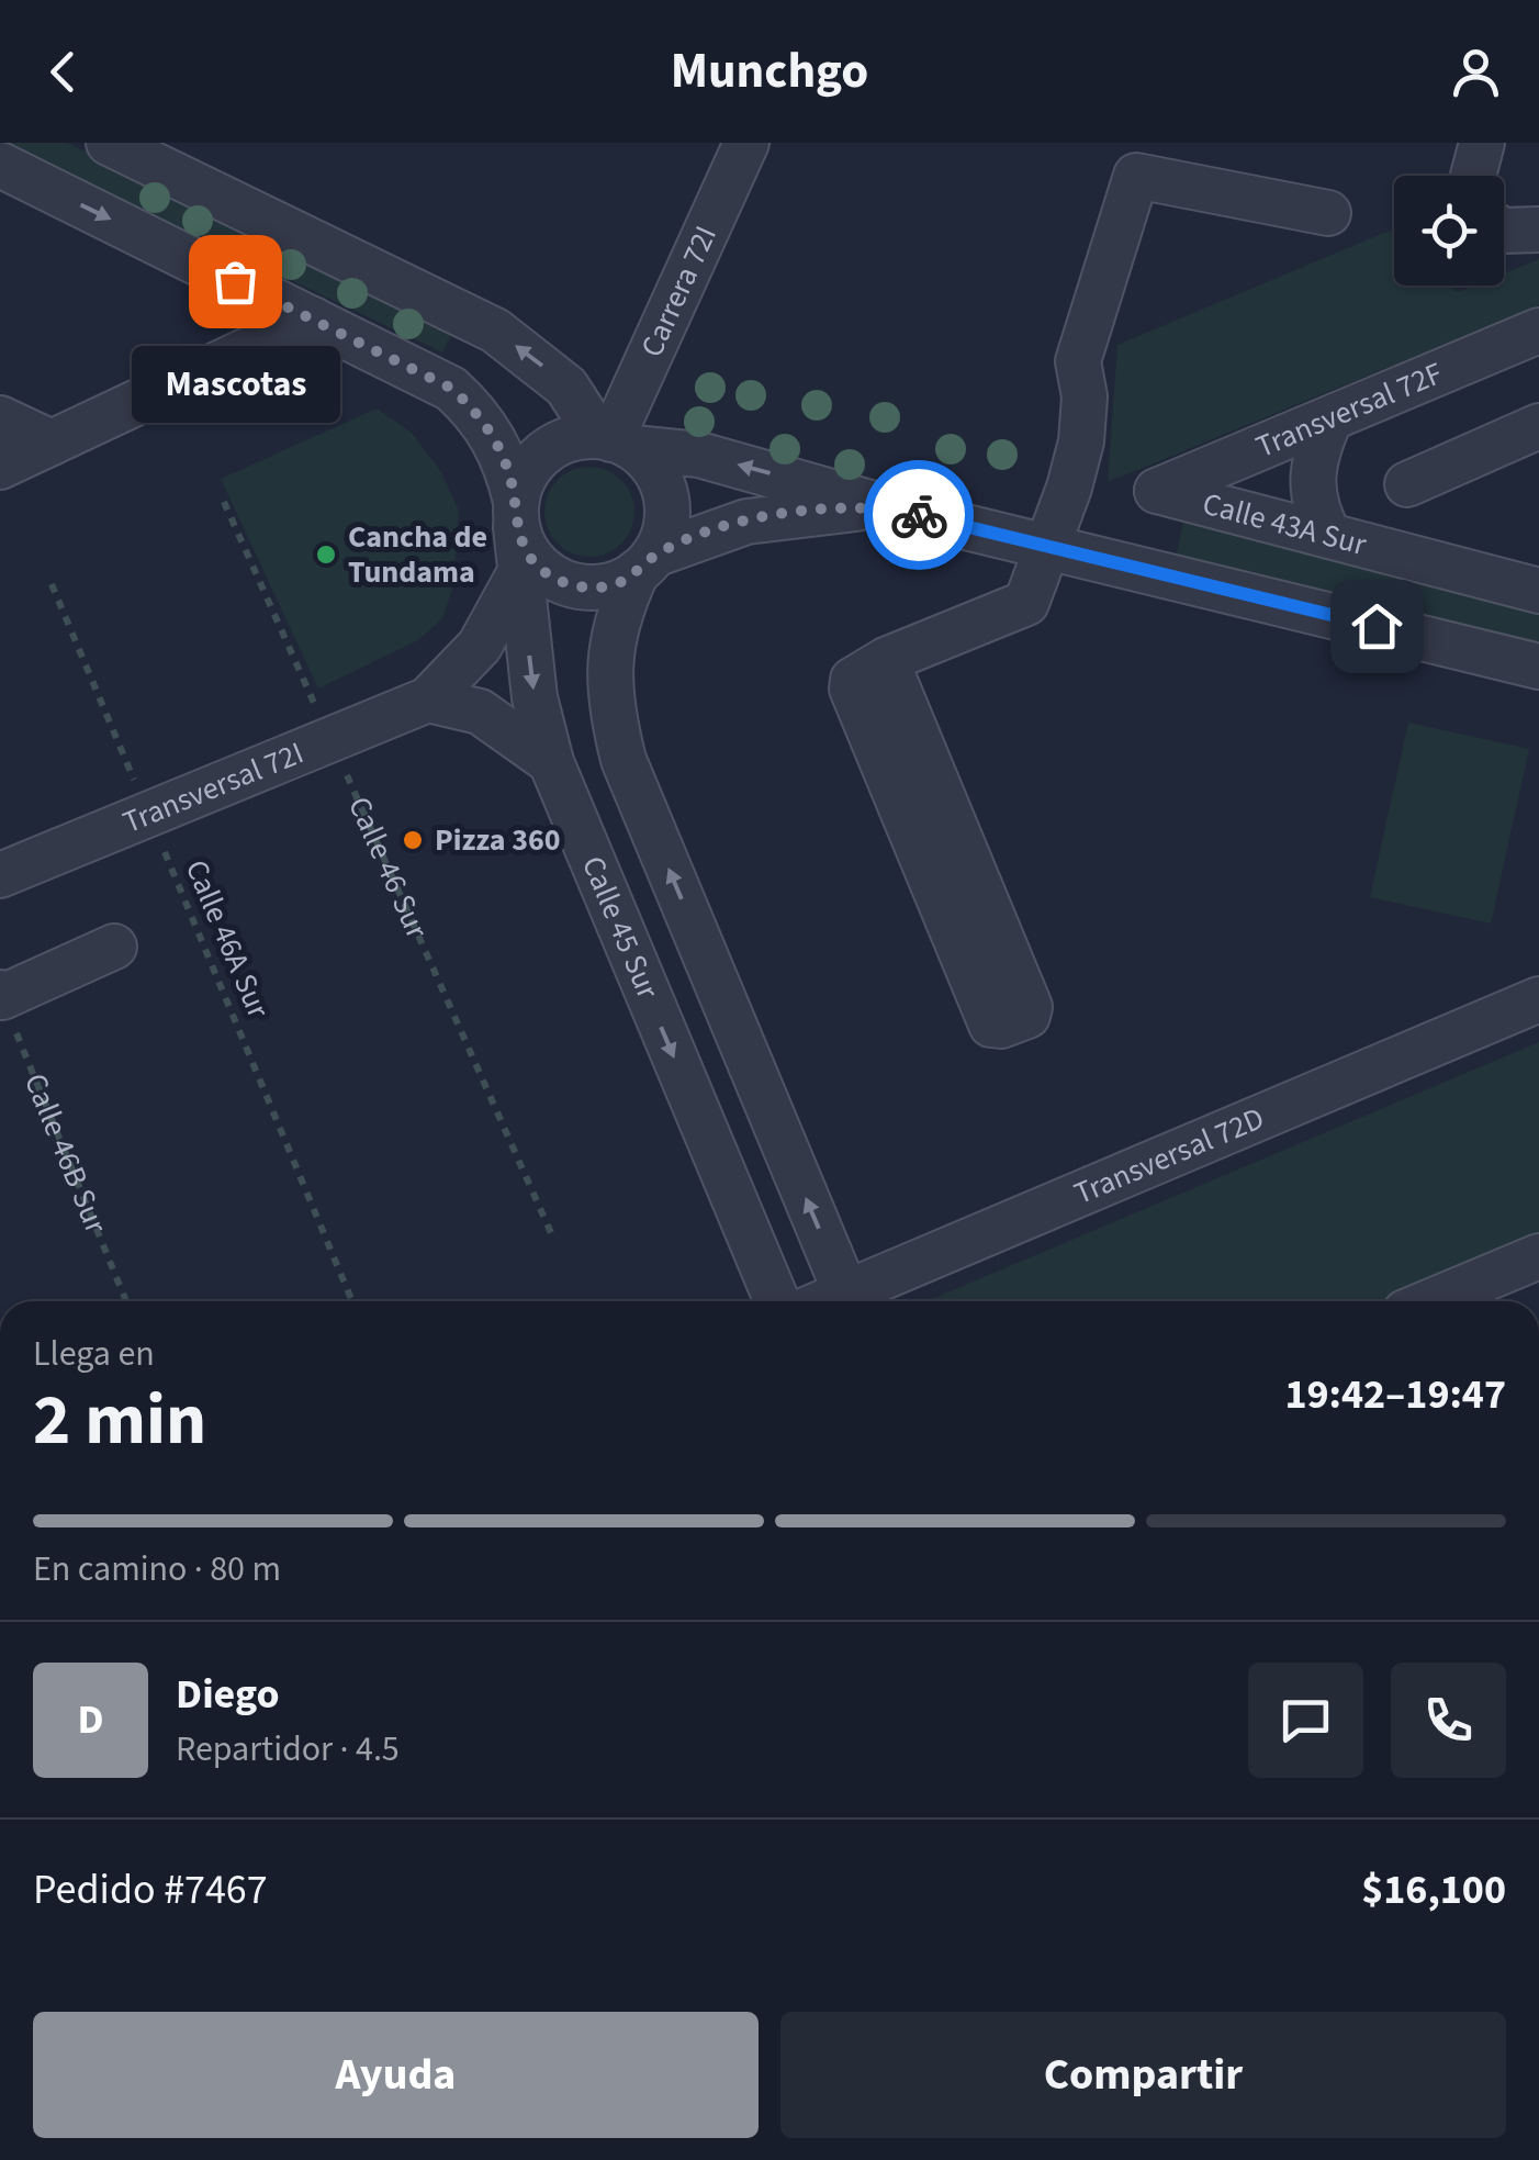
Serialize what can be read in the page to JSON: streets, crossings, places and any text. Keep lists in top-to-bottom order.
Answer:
{
  "streets": {
    "street": [
      "Carrera 72I",
      "Transversal 72F",
      "Calle 43A Sur",
      "Transversal 72I",
      "Calle 45 Sur",
      "Transversal 72D"
    ],
    "path": ["Calle 46 Sur", "Calle 46A Sur", "Calle 46B Sur"]
  },
  "crossings": [
    ["Carrera 72I", "Transversal 72I"],
    ["Carrera 72I", "Calle 45 Sur"],
    ["Transversal 72F", "Calle 43A Sur"],
    ["Transversal 72I", "Calle 46 Sur"],
    ["Transversal 72I", "Calle 45 Sur"],
    ["Transversal 72I", "Calle 46A Sur"]
  ],
  "places": ["Mascotas", "Cancha de Tundama", "Pizza 360"],
  "page": {
    "header": "Munchgo",
    "bubble": "Mascotas",
    "heading": ["2 min", "Llega en", "19:42–19:47"],
    "panel": [
      "Diego",
      "Repartidor · 4.5",
      "Pedido #7467",
      "$16,100"
    ],
    "bar": "En camino · 80 m",
    "round": "D",
    "buttons": ["Ayuda", "Compartir"]
  }
}
